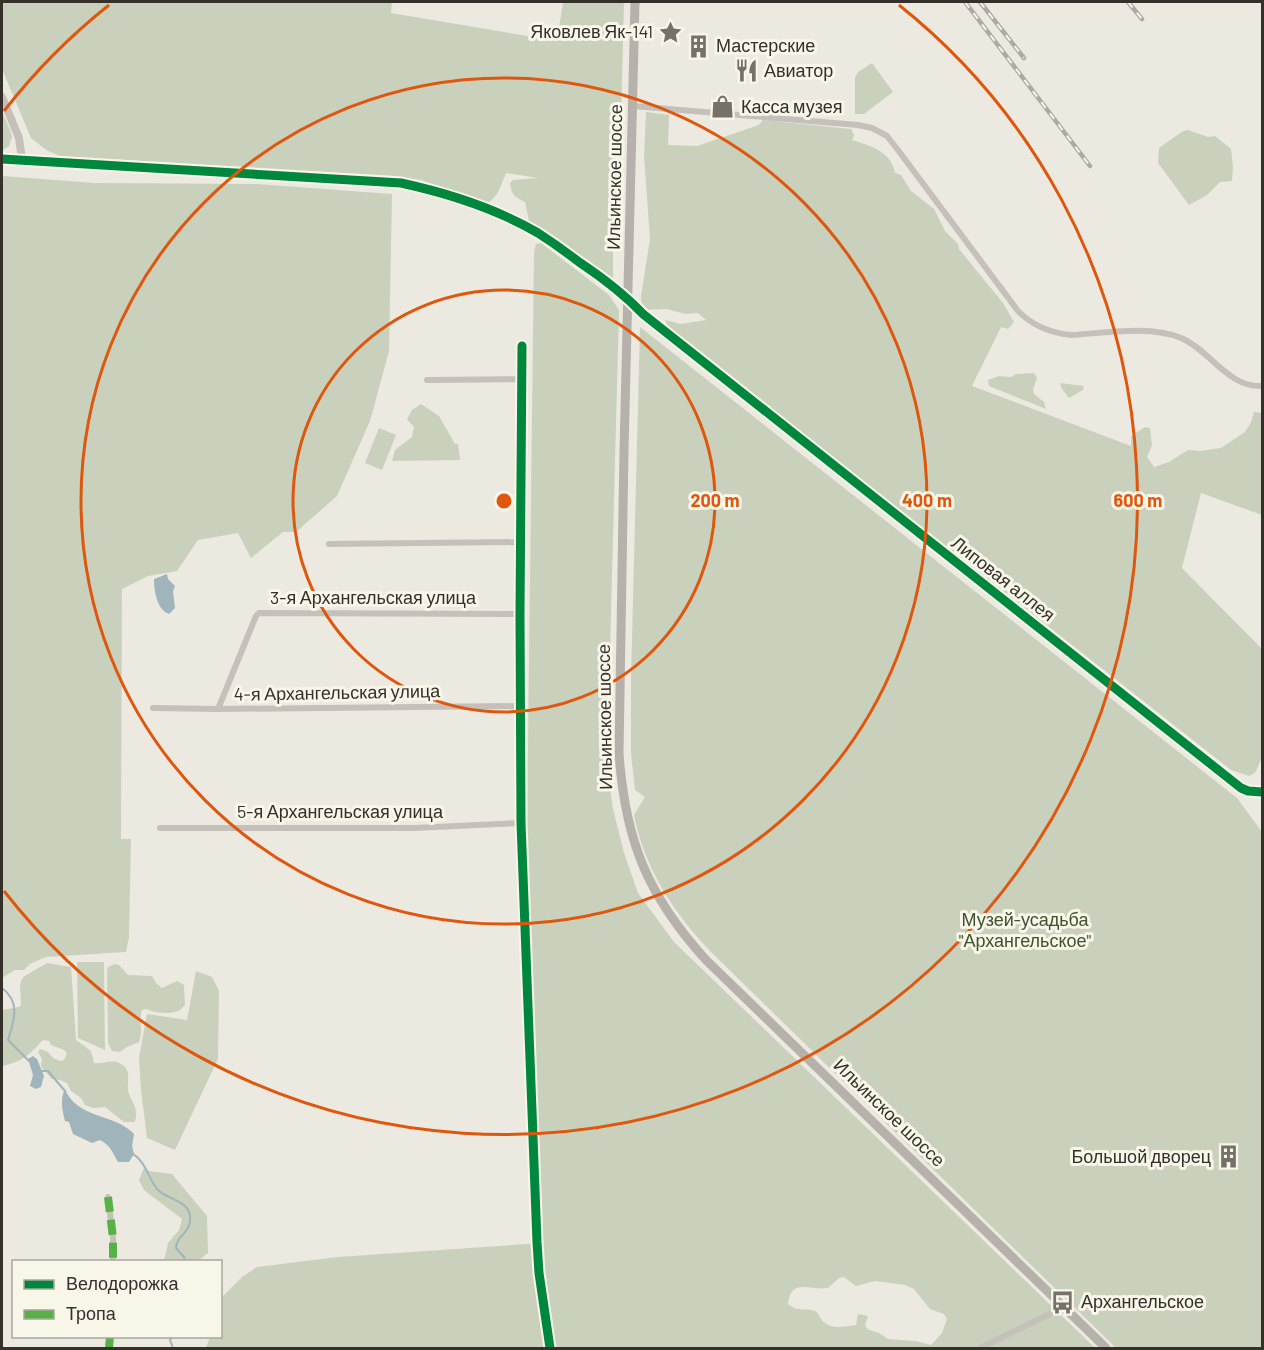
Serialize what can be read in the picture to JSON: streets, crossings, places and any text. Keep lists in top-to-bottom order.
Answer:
{
  "streets": {
    "main road": ["Ильинское шоссе"],
    "street": [
      "Липовая аллея",
      "3-я Архангельская улица",
      "4-я Архангельская улица",
      "5-я Архангельская улица"
    ]
  },
  "crossings": [
    ["Ильинское шоссе", "Липовая аллея"],
    ["3-я Архангельская улица", "4-я Архангельская улица"]
  ],
  "parks": ["Музей-усадьба \"Архангельское\""],
  "places": {
    "place": ["Яковлев Як-141"],
    "building": ["Мастерские", "Большой дворец"],
    "restaurant": ["Авиатор"],
    "shop": ["Касса музея"],
    "bus stop": ["Архангельское"]
  },
  "legend": ["Велодорожка", "Тропа"],
  "rings": ["200 m", "400 m", "600 m"]
}
